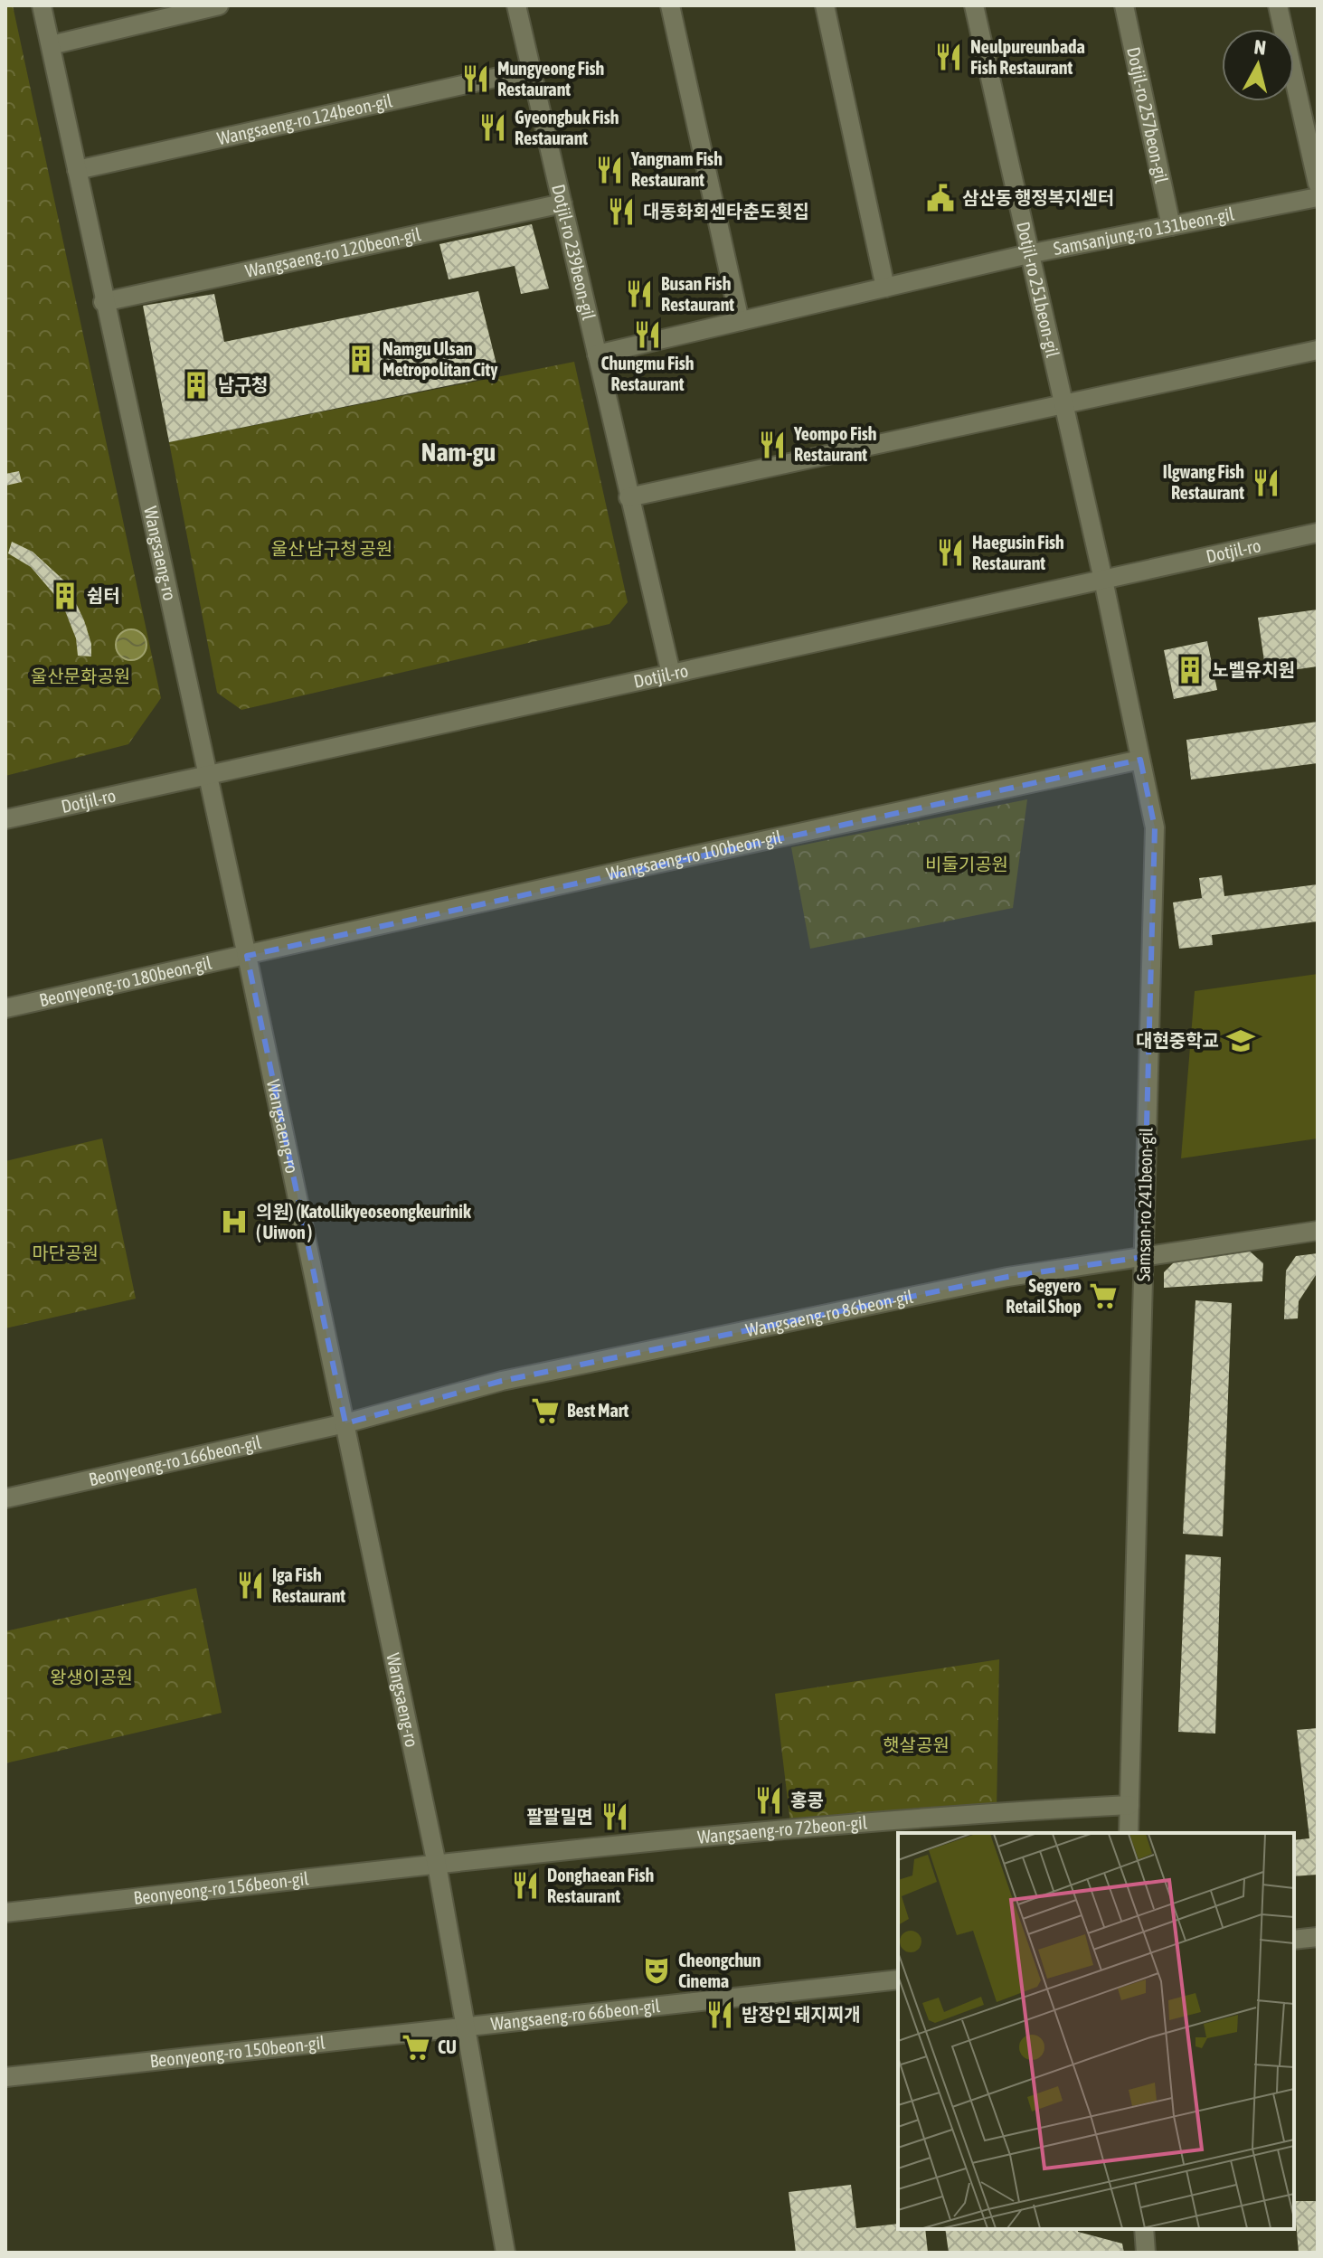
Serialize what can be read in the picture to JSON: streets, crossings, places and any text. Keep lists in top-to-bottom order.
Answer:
{
  "streets": {
    "street": [
      "Dotjil-ro 257beon-gil",
      "Wangsaeng-ro 124beon-gil",
      "Samsanjung-ro 131beon-gil",
      "Dotjil-ro 239beon-gil",
      "Wangsaeng-ro 120beon-gil",
      "Dotjil-ro 251beon-gil",
      "Dotjil-ro",
      "Wangsaeng-ro",
      "Wangsaeng-ro 100beon-gil",
      "Beonyeong-ro 180beon-gil",
      "Samsan-ro 241beon-gil",
      "Wangsaeng-ro 86beon-gil",
      "Beonyeong-ro 166beon-gil",
      "Wangsaeng-ro 72beon-gil",
      "Beonyeong-ro 156beon-gil",
      "Wangsaeng-ro 66beon-gil",
      "Beonyeong-ro 150beon-gil"
    ]
  },
  "crossings": [
    ["Dotjil-ro 257beon-gil", "Samsanjung-ro 131beon-gil"],
    ["Wangsaeng-ro 124beon-gil", "Dotjil-ro 239beon-gil"],
    ["Wangsaeng-ro 124beon-gil", "Wangsaeng-ro"],
    ["Samsanjung-ro 131beon-gil", "Dotjil-ro 239beon-gil"],
    ["Samsanjung-ro 131beon-gil", "Dotjil-ro 251beon-gil"],
    ["Dotjil-ro 239beon-gil", "Wangsaeng-ro 120beon-gil"],
    ["Dotjil-ro 239beon-gil", "Dotjil-ro"],
    ["Wangsaeng-ro 120beon-gil", "Wangsaeng-ro"],
    ["Dotjil-ro 251beon-gil", "Dotjil-ro"],
    ["Dotjil-ro 251beon-gil", "Samsan-ro 241beon-gil"],
    ["Dotjil-ro", "Wangsaeng-ro"],
    ["Dotjil-ro", "Samsan-ro 241beon-gil"],
    ["Wangsaeng-ro", "Wangsaeng-ro 100beon-gil"],
    ["Wangsaeng-ro", "Beonyeong-ro 180beon-gil"],
    ["Wangsaeng-ro", "Wangsaeng-ro 86beon-gil"],
    ["Wangsaeng-ro", "Beonyeong-ro 166beon-gil"],
    ["Wangsaeng-ro", "Wangsaeng-ro 72beon-gil"],
    ["Wangsaeng-ro", "Beonyeong-ro 156beon-gil"],
    ["Wangsaeng-ro", "Wangsaeng-ro 66beon-gil"],
    ["Wangsaeng-ro", "Beonyeong-ro 150beon-gil"],
    ["Wangsaeng-ro 100beon-gil", "Beonyeong-ro 180beon-gil"],
    ["Wangsaeng-ro 100beon-gil", "Samsan-ro 241beon-gil"],
    ["Samsan-ro 241beon-gil", "Wangsaeng-ro 86beon-gil"],
    ["Samsan-ro 241beon-gil", "Wangsaeng-ro 72beon-gil"],
    ["Wangsaeng-ro 86beon-gil", "Beonyeong-ro 166beon-gil"],
    ["Wangsaeng-ro 72beon-gil", "Beonyeong-ro 156beon-gil"],
    ["Wangsaeng-ro 66beon-gil", "Beonyeong-ro 150beon-gil"]
  ],
  "districts": ["Nam-gu"],
  "parks": [
    "울산 남구청 공원",
    "울산문화공원",
    "비둘기공원",
    "마단공원",
    "왕생이공원",
    "햇살공원"
  ],
  "places": {
    "restaurant": [
      "Neulpureunbada Fish Restaurant",
      "Mungyeong Fish Restaurant",
      "Gyeongbuk Fish Restaurant",
      "Yangnam Fish Restaurant",
      "대동화회센타춘도횟집",
      "Busan Fish Restaurant",
      "Chungmu Fish Restaurant",
      "Yeompo Fish Restaurant",
      "Ilgwang Fish Restaurant",
      "Haegusin Fish Restaurant",
      "Iga Fish Restaurant",
      "홍콩",
      "팔팔밀면",
      "Donghaean Fish Restaurant",
      "밥장인 돼지찌개"
    ],
    "public building": ["삼산동 행정복지센터"],
    "building": [
      "Namgu Ulsan Metropolitan City",
      "남구청",
      "쉼터",
      "노벨유치원"
    ],
    "school or university": ["대현중학교"],
    "hospital": ["의원) (Katollikyeoseongkeurinik ( Uiwon )"],
    "supermarket": ["Segyero Retail Shop", "Best Mart", "CU"],
    "theatre": ["Cheongchun Cinema"]
  },
  "north": "top"
}
